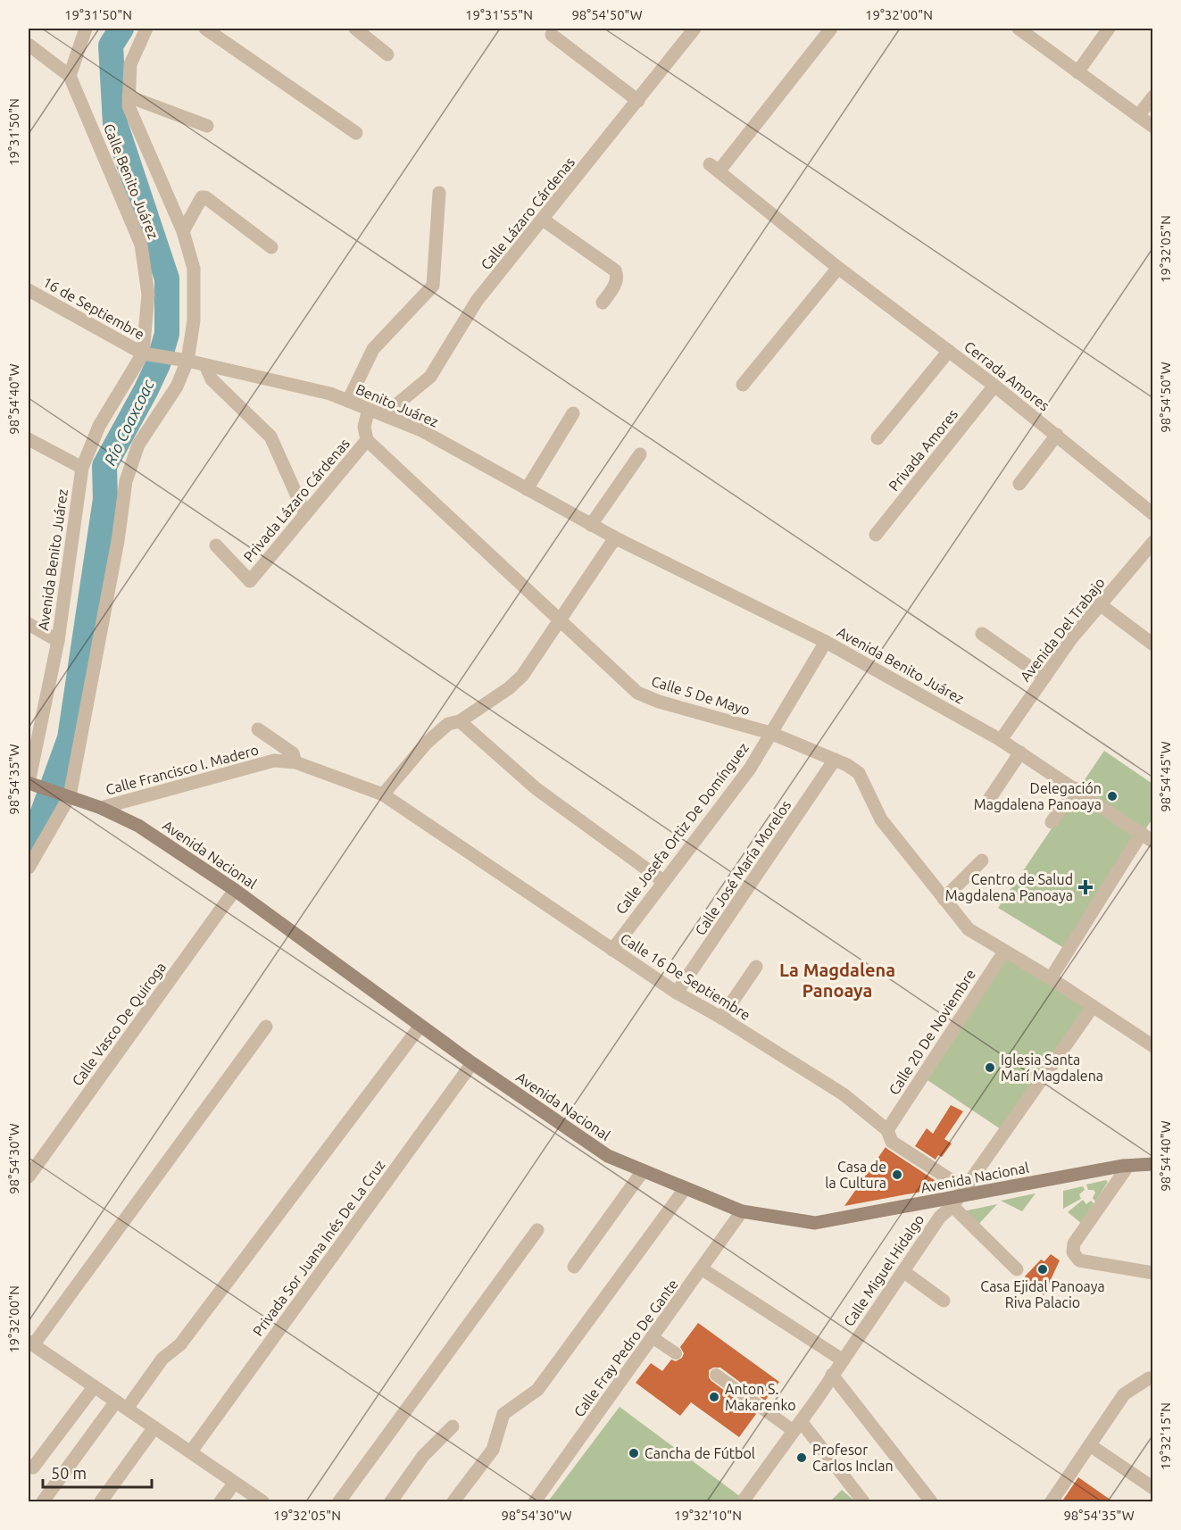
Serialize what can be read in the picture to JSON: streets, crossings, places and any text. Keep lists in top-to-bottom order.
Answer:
{
  "streets": {
    "main road": ["Avenida Nacional"],
    "street": [
      "Calle Benito Juárez",
      "Calle Lázaro Cárdenas",
      "16 de Septiembre",
      "Cerrada Amores",
      "Benito Juárez",
      "Privada Amores",
      "Privada Lázaro Cárdenas",
      "Avenida Benito Juárez",
      "Avenida Del Trabajo",
      "Calle 5 De Mayo",
      "Calle Francisco I. Madero",
      "Calle Josefa Ortiz De Domínguez",
      "Calle José María Morelos",
      "Calle 16 De Septiembre",
      "Calle Vasco De Quiroga",
      "Calle 20 De Noviembre",
      "Privada Sor Juana Inés De La Cruz",
      "Calle Miguel Hidalgo",
      "Calle Fray Pedro De Gante"
    ]
  },
  "crossings": [
    ["Calle Benito Juárez", "16 de Septiembre"],
    ["Calle Benito Juárez", "Benito Juárez"],
    ["Calle Benito Juárez", "Avenida Benito Juárez"],
    ["Calle Lázaro Cárdenas", "Benito Juárez"],
    ["16 de Septiembre", "Benito Juárez"],
    ["16 de Septiembre", "Avenida Benito Juárez"],
    ["Cerrada Amores", "Privada Amores"],
    ["Benito Juárez", "Avenida Benito Juárez"],
    ["Privada Lázaro Cárdenas", "Calle 5 De Mayo"],
    ["Avenida Benito Juárez", "Avenida Del Trabajo"],
    ["Avenida Benito Juárez", "Calle Josefa Ortiz De Domínguez"],
    ["Avenida Benito Juárez", "Avenida Nacional"],
    ["Calle 5 De Mayo", "Calle Josefa Ortiz De Domínguez"],
    ["Calle 5 De Mayo", "Calle José María Morelos"],
    ["Calle 5 De Mayo", "Calle 20 De Noviembre"],
    ["Calle Francisco I. Madero", "Avenida Nacional"],
    ["Calle Francisco I. Madero", "Calle 16 De Septiembre"],
    ["Calle Josefa Ortiz De Domínguez", "Calle 16 De Septiembre"],
    ["Avenida Nacional", "Calle 16 De Septiembre"],
    ["Avenida Nacional", "Calle Vasco De Quiroga"],
    ["Avenida Nacional", "Privada Sor Juana Inés De La Cruz"],
    ["Avenida Nacional", "Calle Miguel Hidalgo"],
    ["Avenida Nacional", "Calle Fray Pedro De Gante"],
    ["Calle José María Morelos", "Calle 16 De Septiembre"],
    ["Calle 16 De Septiembre", "Calle 20 De Noviembre"],
    ["Calle 16 De Septiembre", "Calle Miguel Hidalgo"]
  ],
  "districts": ["La Magdalena Panoaya"],
  "water": ["Río Coaxcoac"],
  "places": {
    "other": [
      "Delegación Magdalena Panoaya",
      "Iglesia Santa Marí Magdalena",
      "Casa de la Cultura",
      "Casa Ejidal Panoaya Riva Palacio",
      "Anton S. Makarenko",
      "Cancha de Fútbol",
      "Profesor Carlos Inclan"
    ],
    "health": ["Centro de Salud Magdalena Panoaya"]
  },
  "scale_bar": "50 m",
  "coordinates": [
    "19°31'50\"N",
    "19°31'55\"N",
    "98°54'50\"W",
    "19°32'00\"N",
    "19°32'05\"N",
    "98°54'40\"W",
    "98°54'45\"W",
    "98°54'35\"W",
    "98°54'30\"W",
    "19°32'15\"N",
    "19°32'10\"N"
  ]
}
